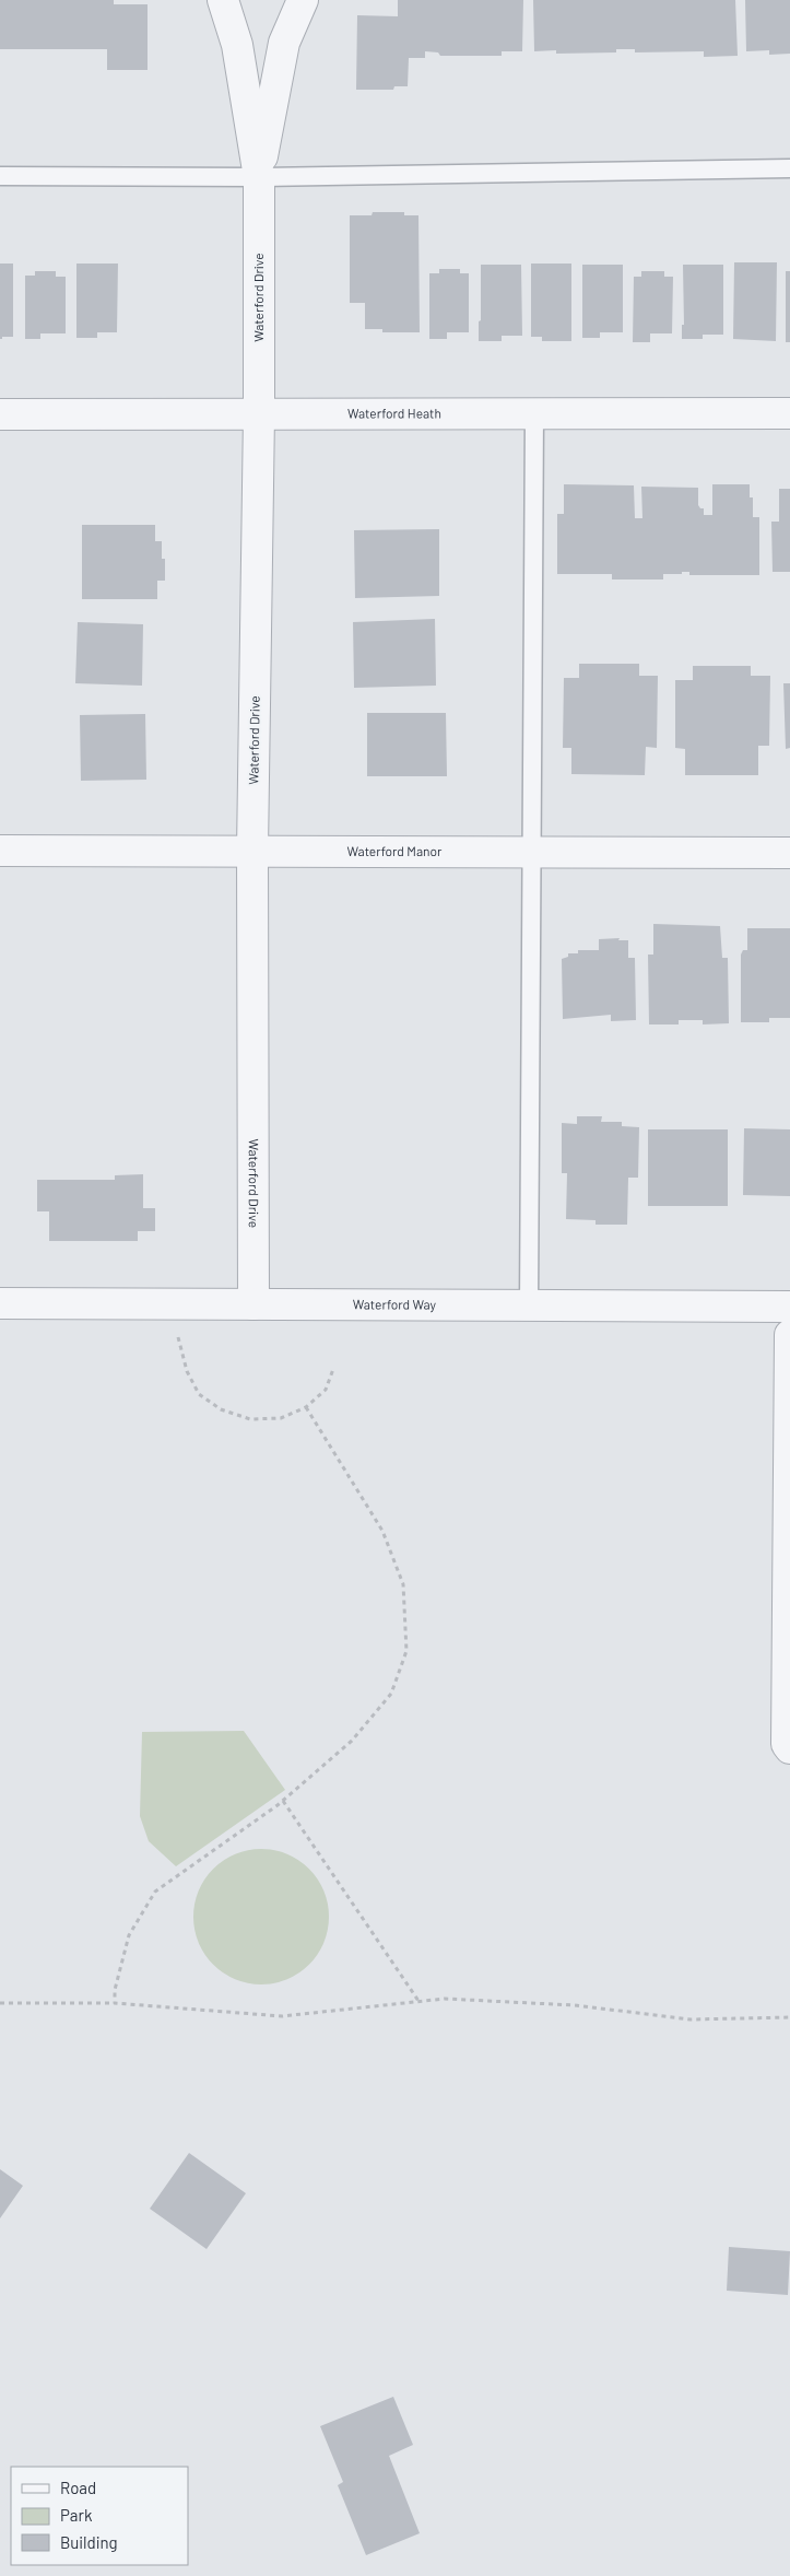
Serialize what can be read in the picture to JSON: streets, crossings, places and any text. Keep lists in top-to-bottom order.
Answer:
{
  "streets": {
    "street": [
      "Waterford Drive",
      "Waterford Heath",
      "Waterford Manor",
      "Waterford Way"
    ]
  },
  "crossings": [
    ["Waterford Drive", "Waterford Heath"],
    ["Waterford Drive", "Waterford Manor"],
    ["Waterford Drive", "Waterford Way"]
  ],
  "legend": ["Road", "Park", "Building"]
}
